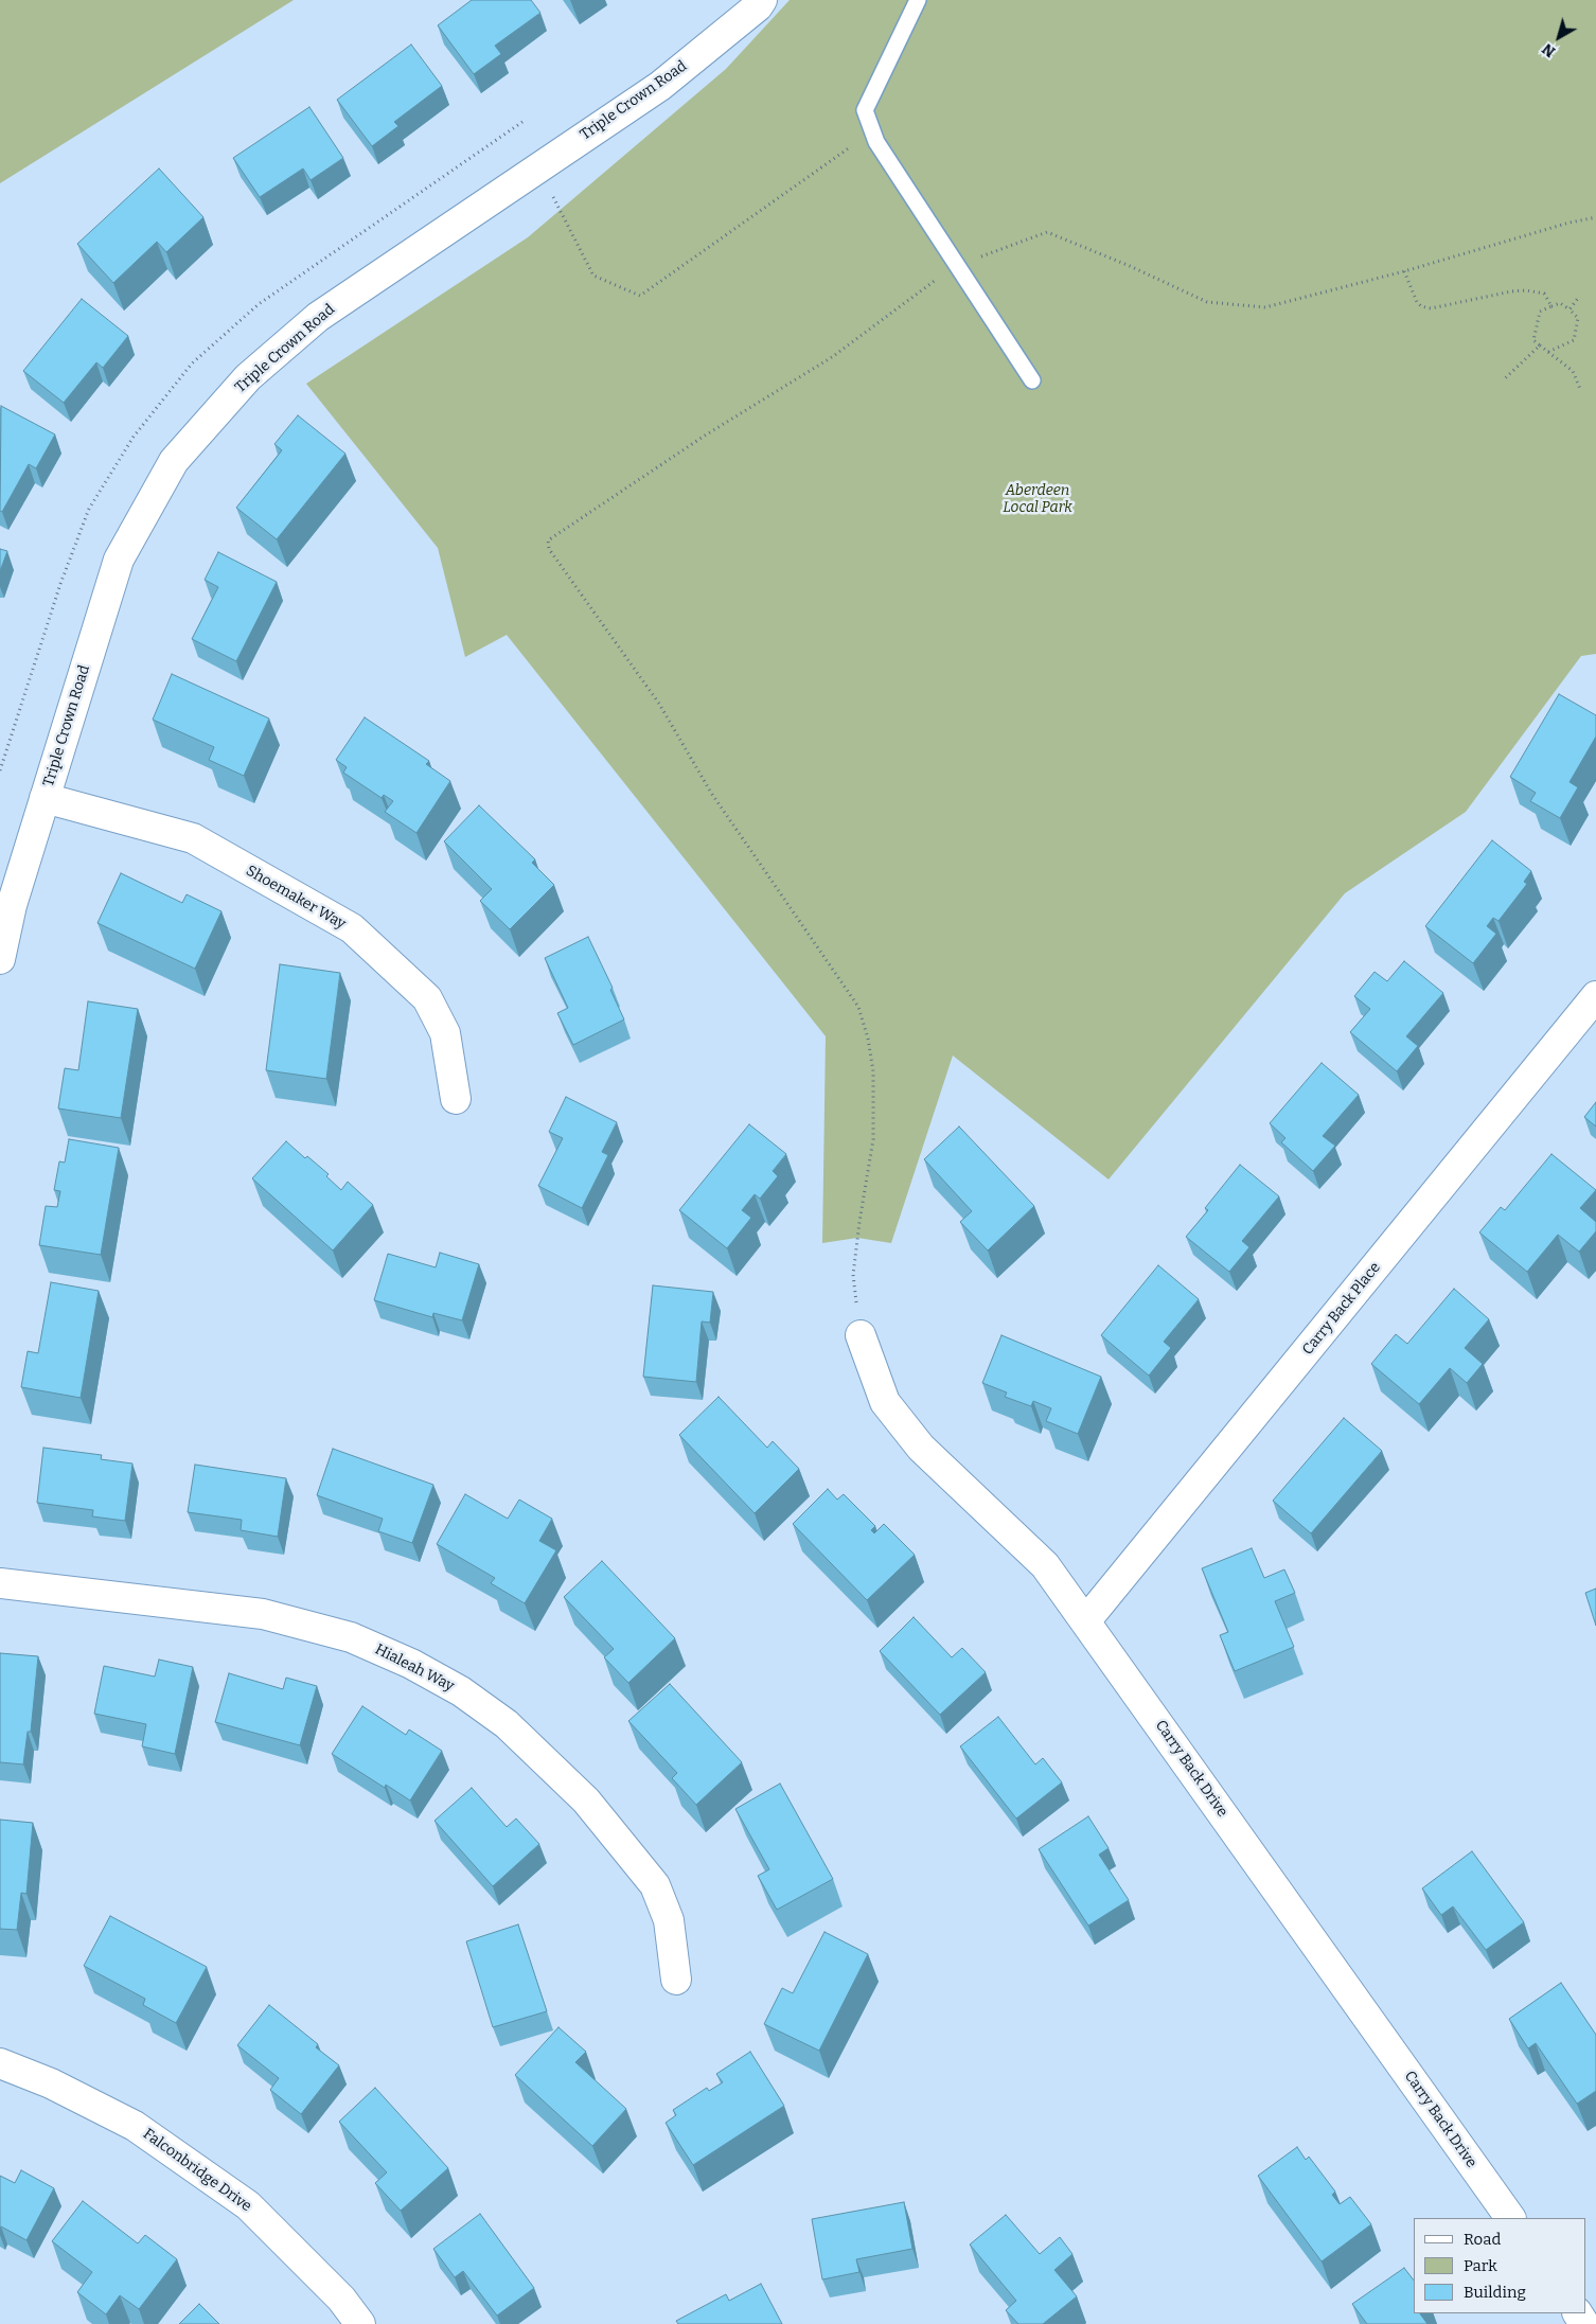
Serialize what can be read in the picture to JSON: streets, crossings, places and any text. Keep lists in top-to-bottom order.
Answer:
{
  "streets": {
    "street": [
      "Triple Crown Road",
      "Shoemaker Way",
      "Carry Back Place",
      "Hialeah Way",
      "Carry Back Drive",
      "Falconbridge Drive"
    ]
  },
  "crossings": [
    ["Triple Crown Road", "Shoemaker Way"],
    ["Carry Back Place", "Carry Back Drive"]
  ],
  "parks": ["Aberdeen Local Park"],
  "legend": ["Road", "Park", "Building"],
  "north": "bottom left"
}
